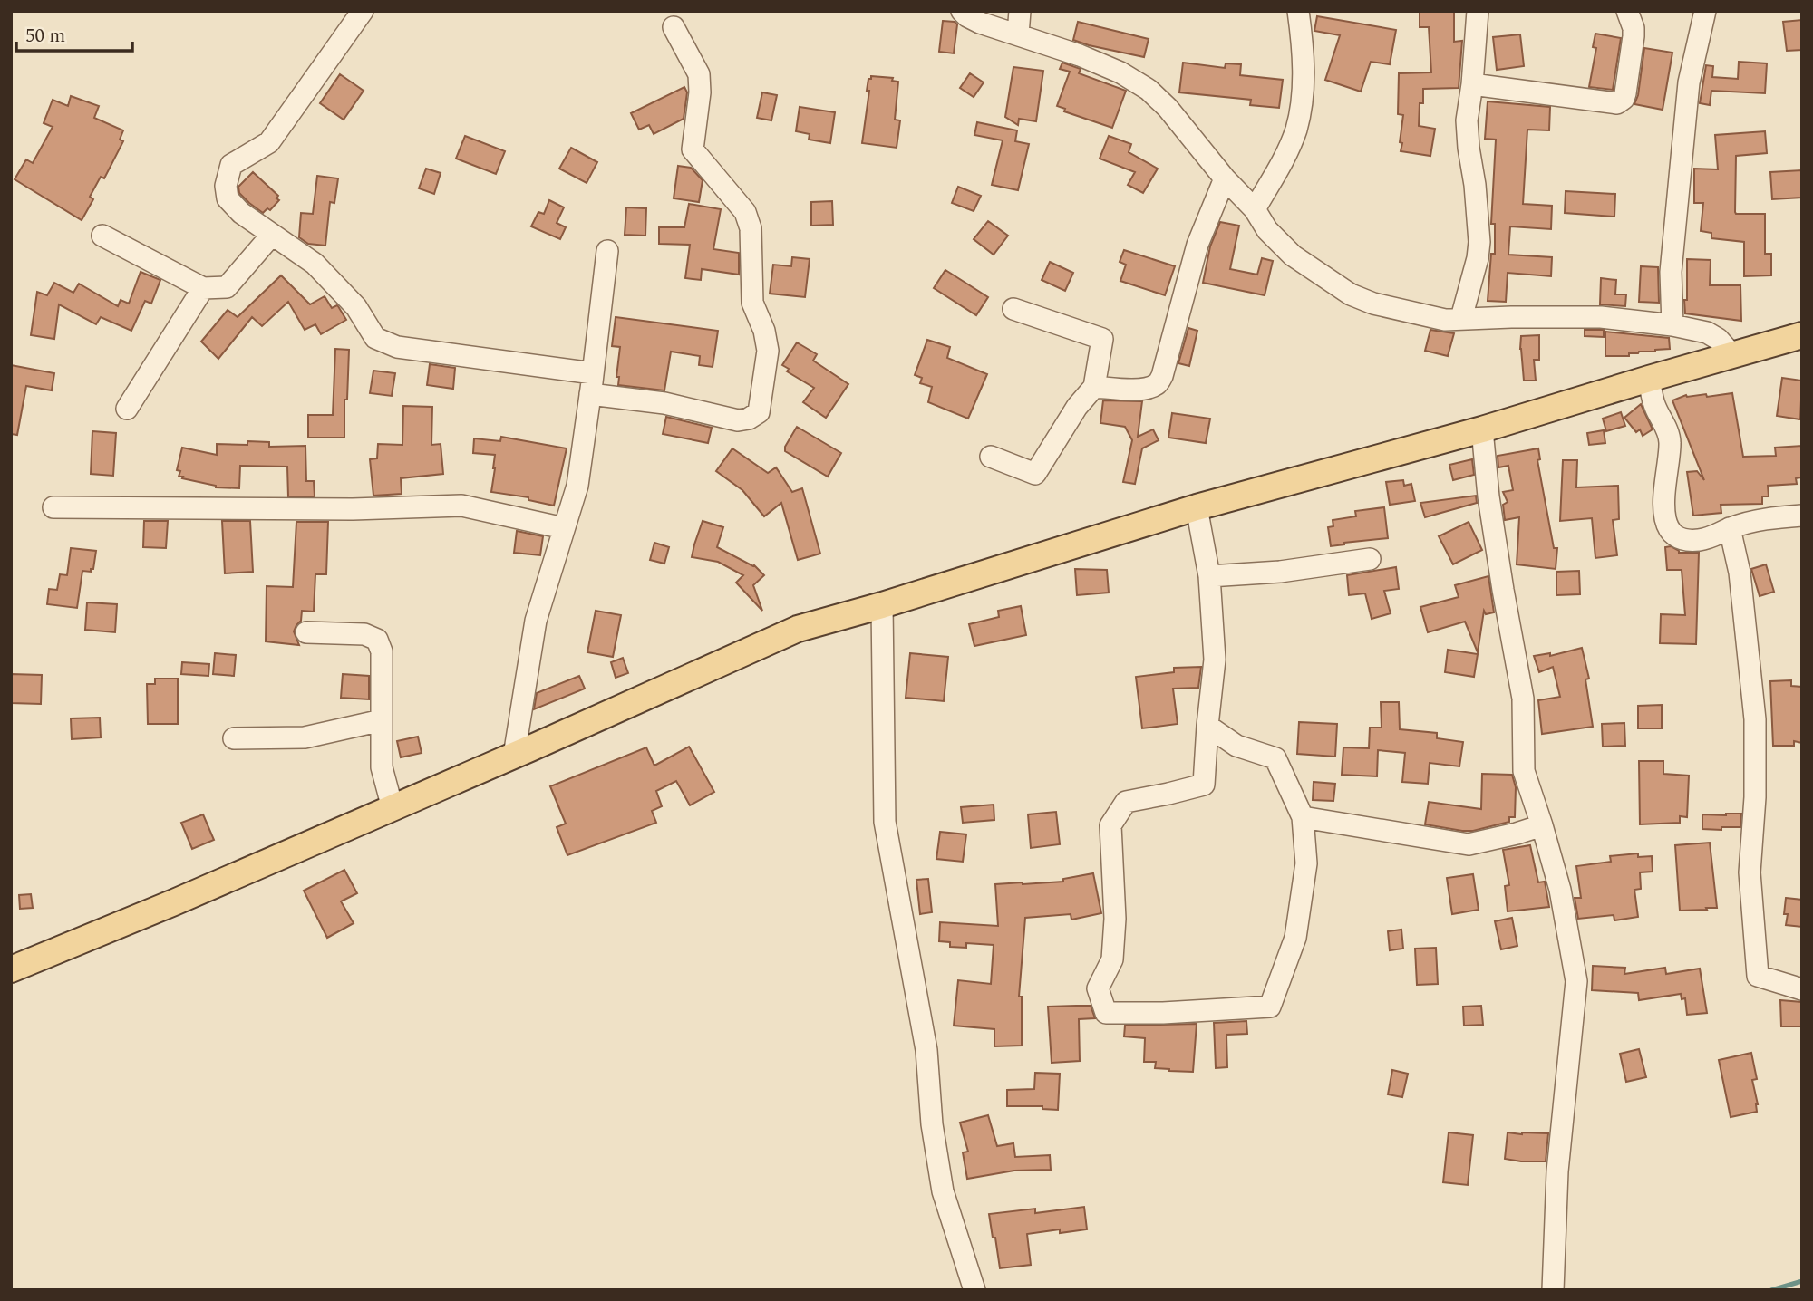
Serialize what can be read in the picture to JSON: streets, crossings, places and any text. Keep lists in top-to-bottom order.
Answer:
{
  "scale_bar": "50 m"
}
